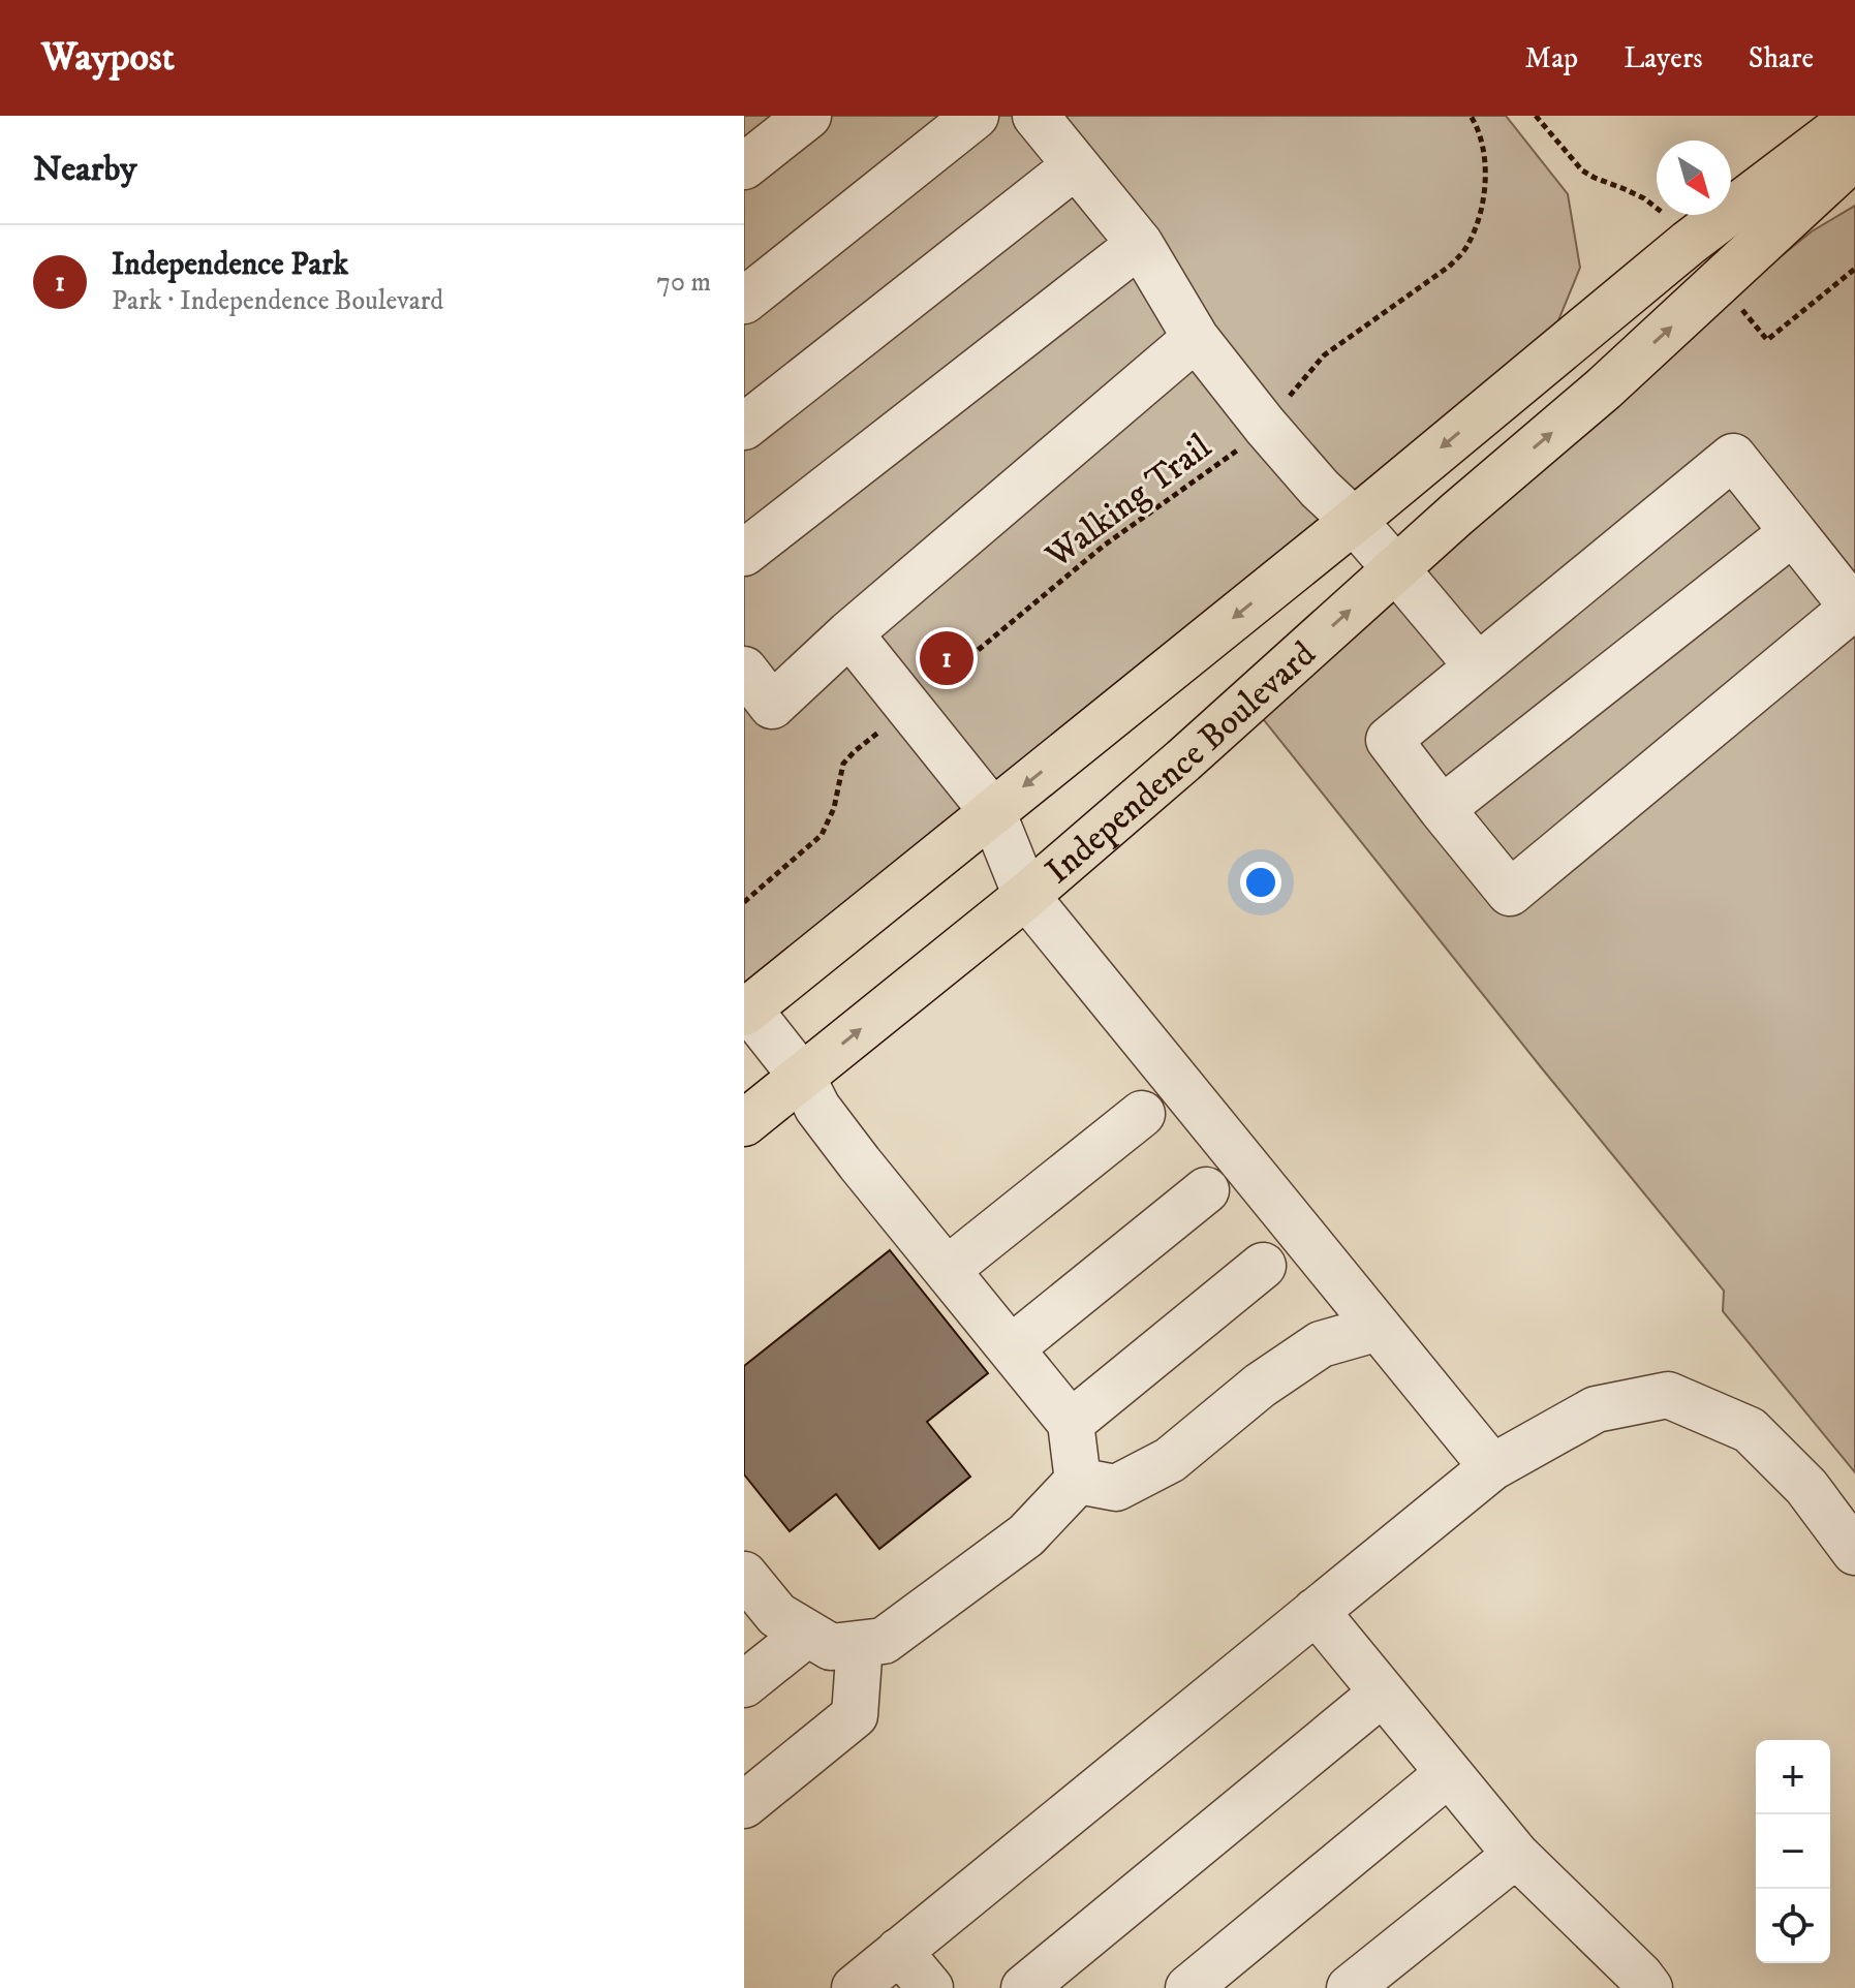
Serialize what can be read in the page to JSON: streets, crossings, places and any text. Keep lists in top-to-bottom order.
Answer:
{
  "streets": {
    "main road": ["Independence Boulevard"],
    "path": ["Walking Trail"]
  },
  "north": "bottom right",
  "page": {
    "header": "Waypost",
    "nav": ["Map", "Layers", "Share"],
    "heading": "Nearby",
    "list": [
      {
        "mark": "1",
        "name": "Independence Park",
        "note": "Park · Independence Boulevard",
        "value": "70 m"
      }
    ],
    "pins": "1",
    "map_buttons": ["+", "−"]
  }
}
